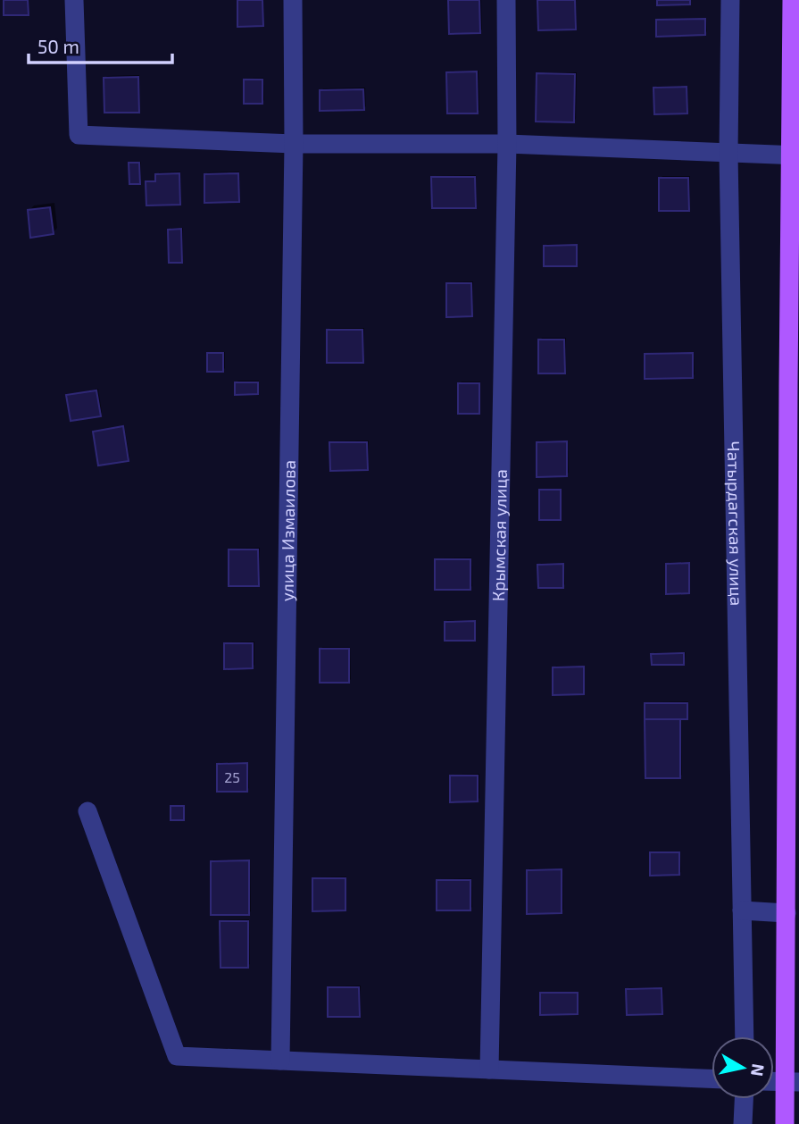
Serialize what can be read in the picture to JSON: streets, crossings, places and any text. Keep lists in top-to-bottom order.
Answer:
{
  "streets": {
    "street": ["Чатырдагская улица", "улица Измаилова", "Крымская улица"]
  },
  "house_numbers": ["25"],
  "scale_bar": "50 m",
  "north": "right"
}
